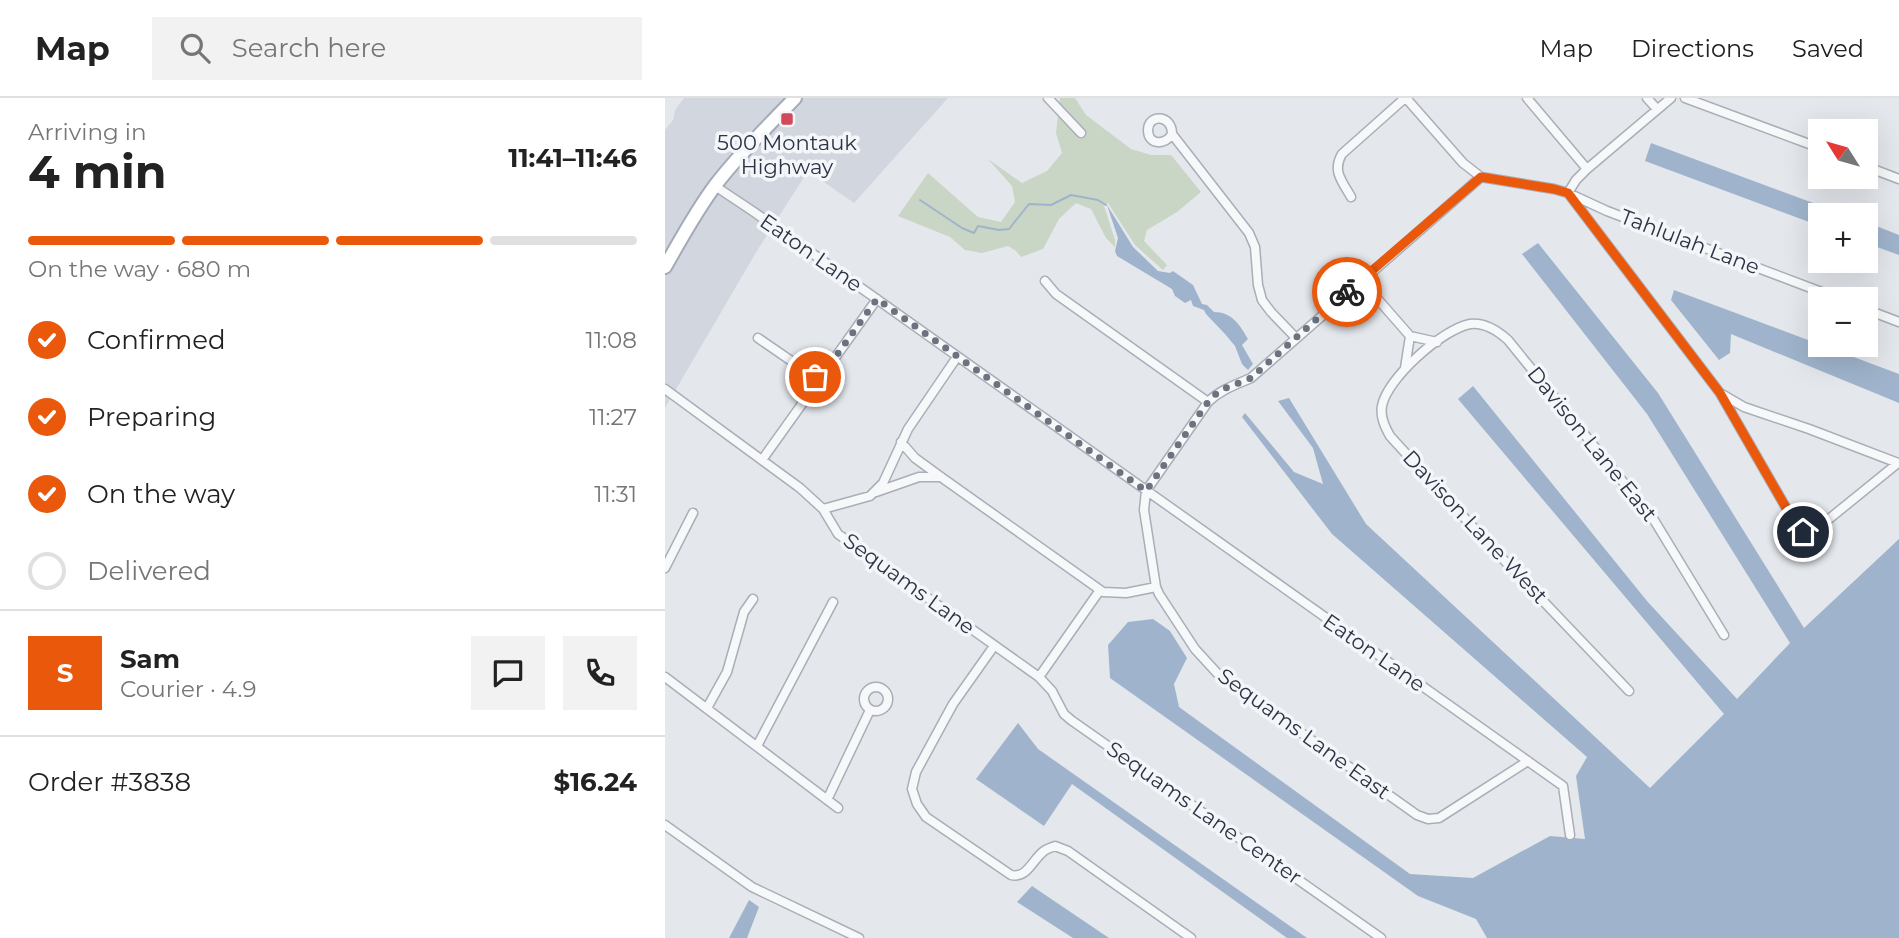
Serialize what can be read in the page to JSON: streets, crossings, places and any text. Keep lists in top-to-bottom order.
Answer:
{
  "streets": {
    "street": [
      "Tahlulah Lane",
      "Eaton Lane",
      "Davison Lane East",
      "Davison Lane West",
      "Sequams Lane",
      "Sequams Lane East",
      "Sequams Lane Center"
    ]
  },
  "crossings": [
    ["Eaton Lane", "Sequams Lane East"],
    ["Davison Lane East", "Davison Lane West"],
    ["Sequams Lane", "Sequams Lane Center"]
  ],
  "places": {
    "transit": ["500 Montauk Highway"]
  },
  "north": "top left",
  "page": {
    "header": "Map",
    "search": "Search here",
    "nav": ["Map", "Directions", "Saved"],
    "heading": ["4 min", "Arriving in", "11:41–11:46"],
    "panel": [
      "Sam",
      "Courier · 4.9",
      "Order #3838",
      "$16.24"
    ],
    "map_buttons": ["+", "−"],
    "bar": "On the way · 680 m",
    "list": [
      ["Confirmed", "11:08"],
      ["Preparing", "11:27"],
      ["On the way", "11:31"],
      "Delivered"
    ],
    "round": "S"
  }
}
